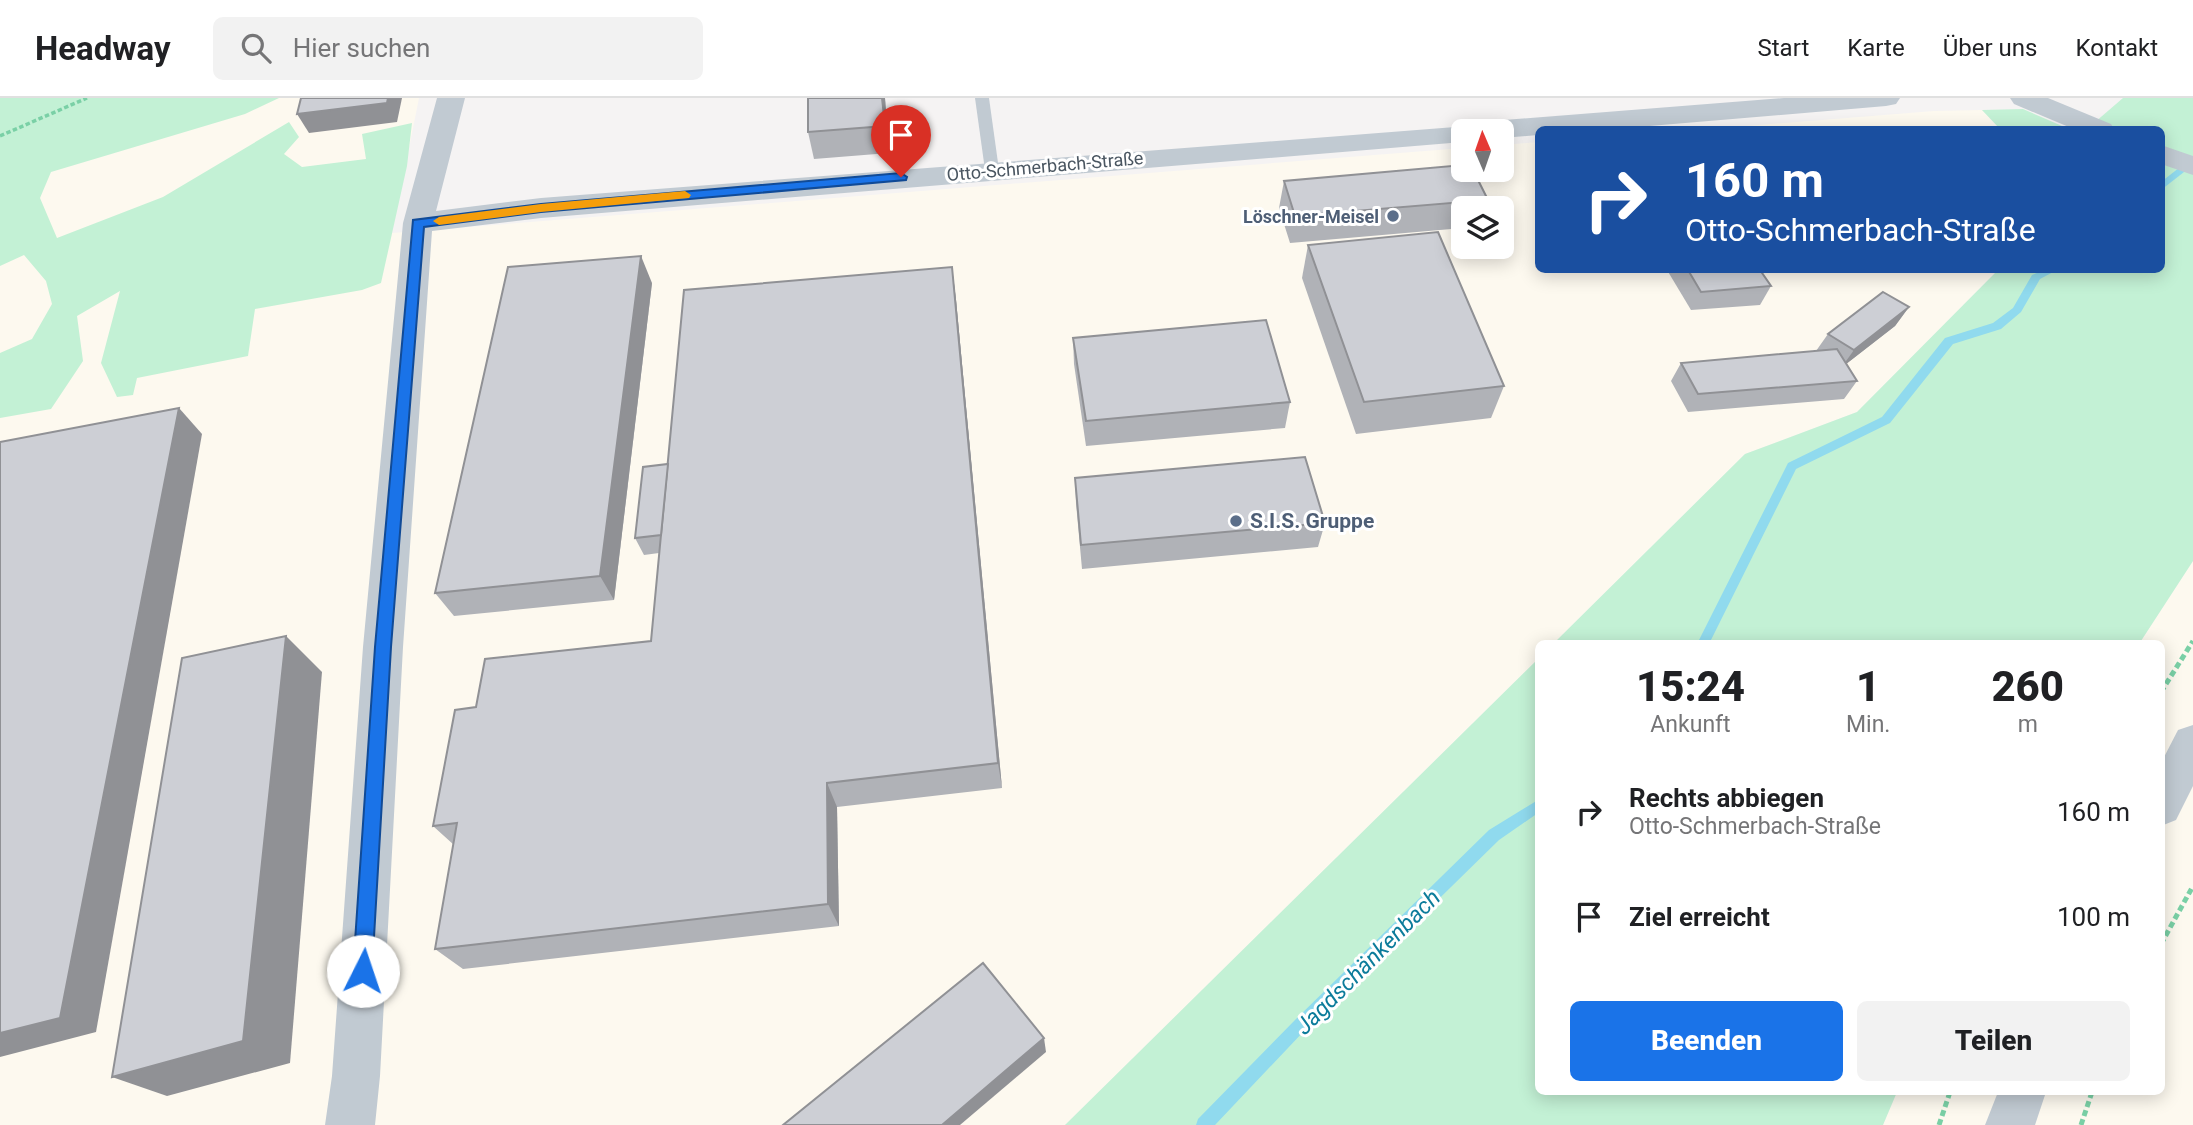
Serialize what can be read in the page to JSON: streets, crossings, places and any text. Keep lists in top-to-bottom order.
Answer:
{
  "streets": {
    "street": ["Otto-Schmerbach-Straße"]
  },
  "water": ["Jagdschänkenbach"],
  "places": ["Löschner-Meisel", "S.I.S. Gruppe"],
  "north": "top",
  "page": {
    "header": "Headway",
    "search": "Hier suchen",
    "nav": [
      "Start",
      "Karte",
      "Über uns",
      "Kontakt"
    ],
    "turn": ["160 m", "Otto-Schmerbach-Straße"],
    "eta": [
      "15:24",
      "Ankunft",
      "1",
      "Min.",
      "260",
      "m"
    ],
    "list": [
      {
        "name": "Rechts abbiegen",
        "note": "Otto-Schmerbach-Straße",
        "value": "160 m"
      },
      {
        "name": "Ziel erreicht",
        "value": "100 m"
      }
    ],
    "buttons": ["Beenden", "Teilen"]
  }
}
